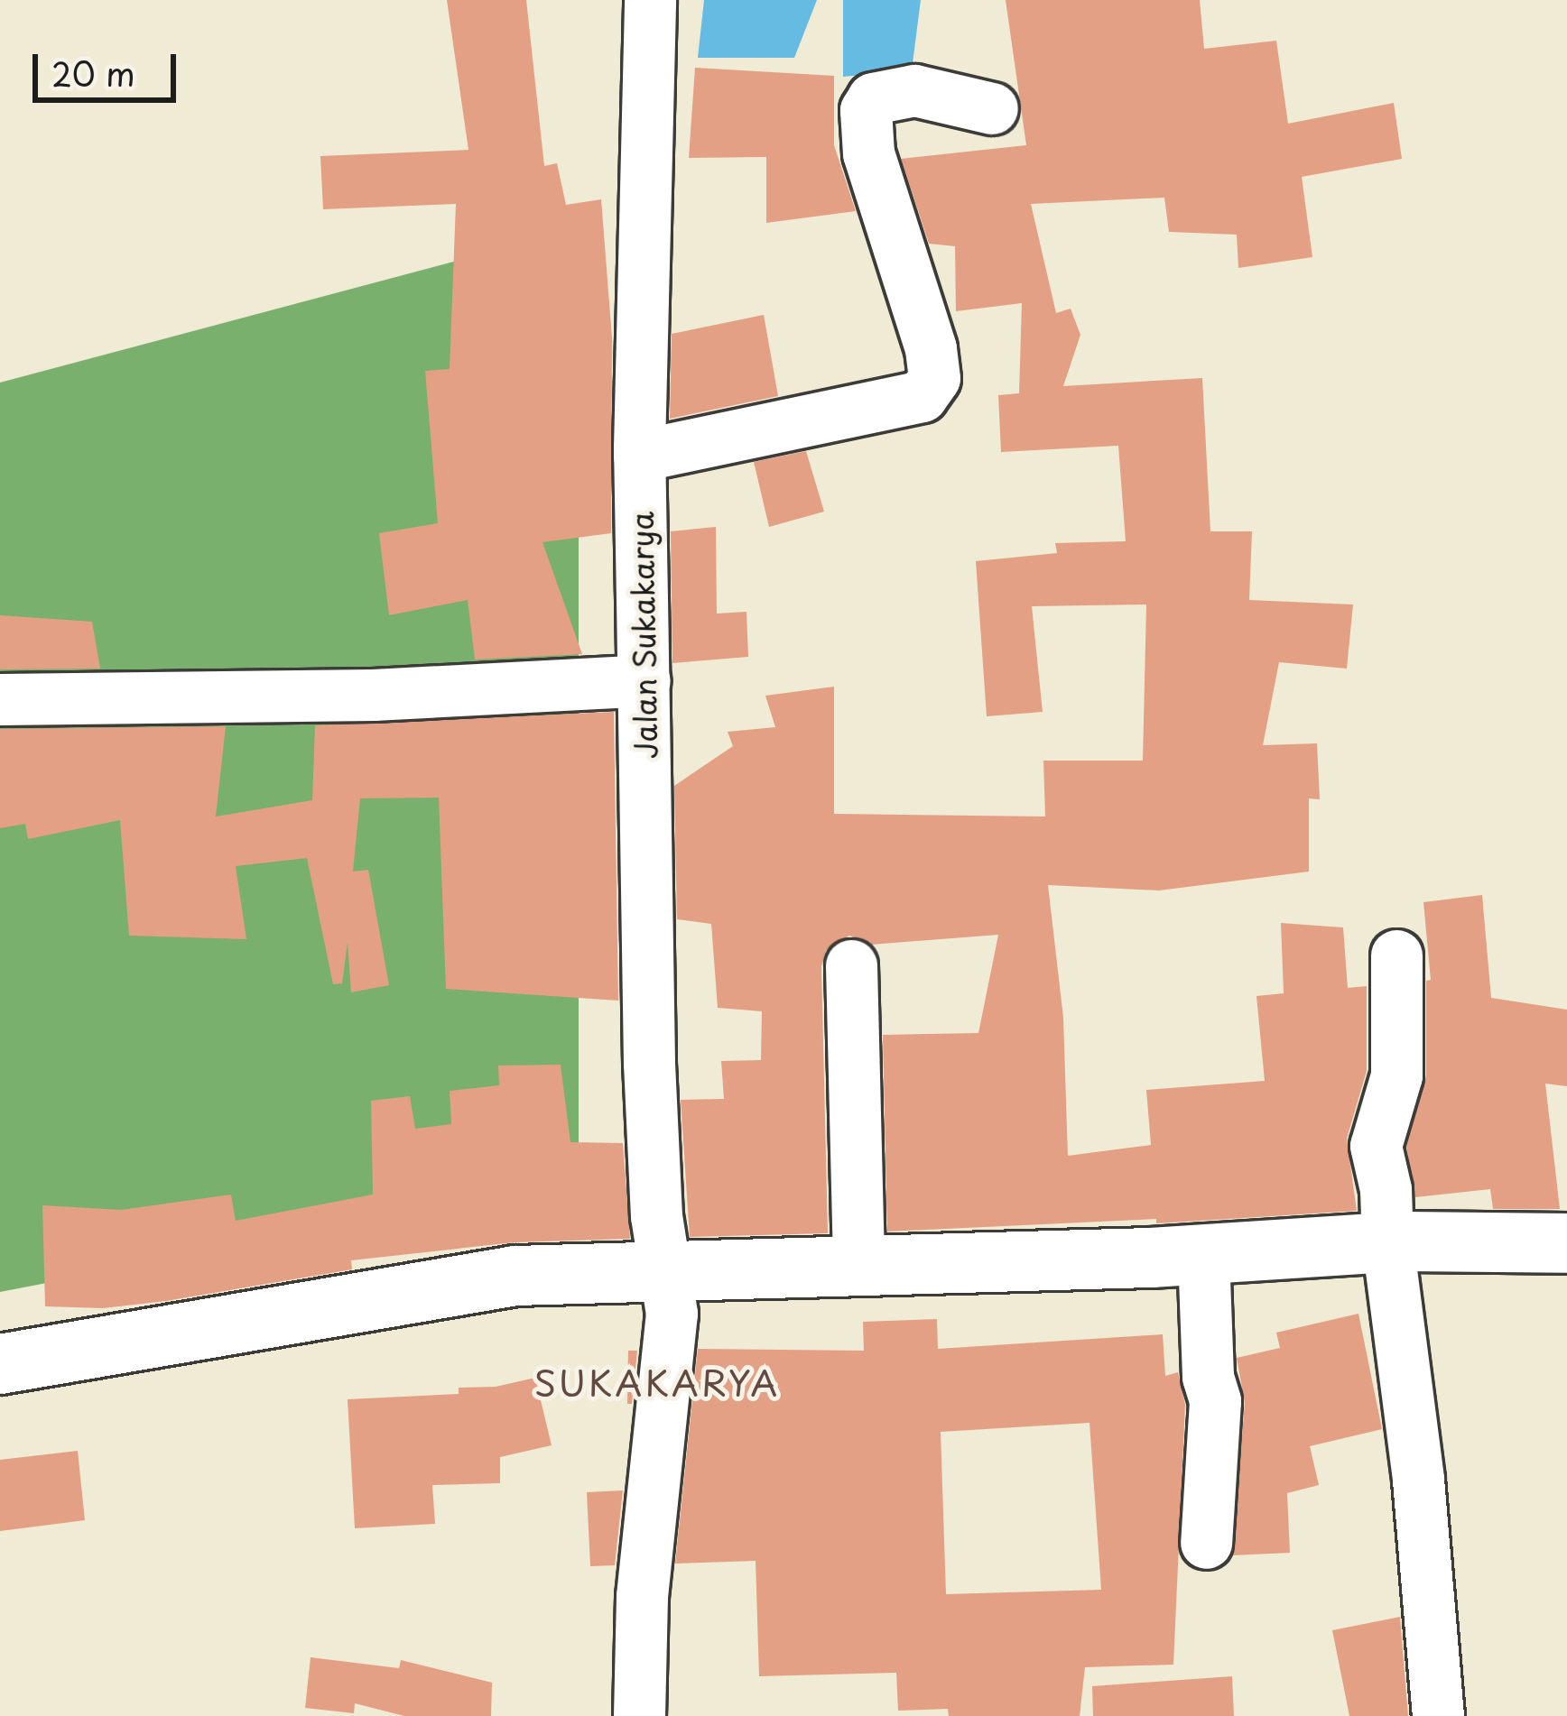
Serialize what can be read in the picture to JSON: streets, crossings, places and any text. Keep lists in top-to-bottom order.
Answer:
{
  "streets": {
    "street": ["Jalan Sukakarya"]
  },
  "districts": ["SUKAKARYA"],
  "scale_bar": "20 m"
}
